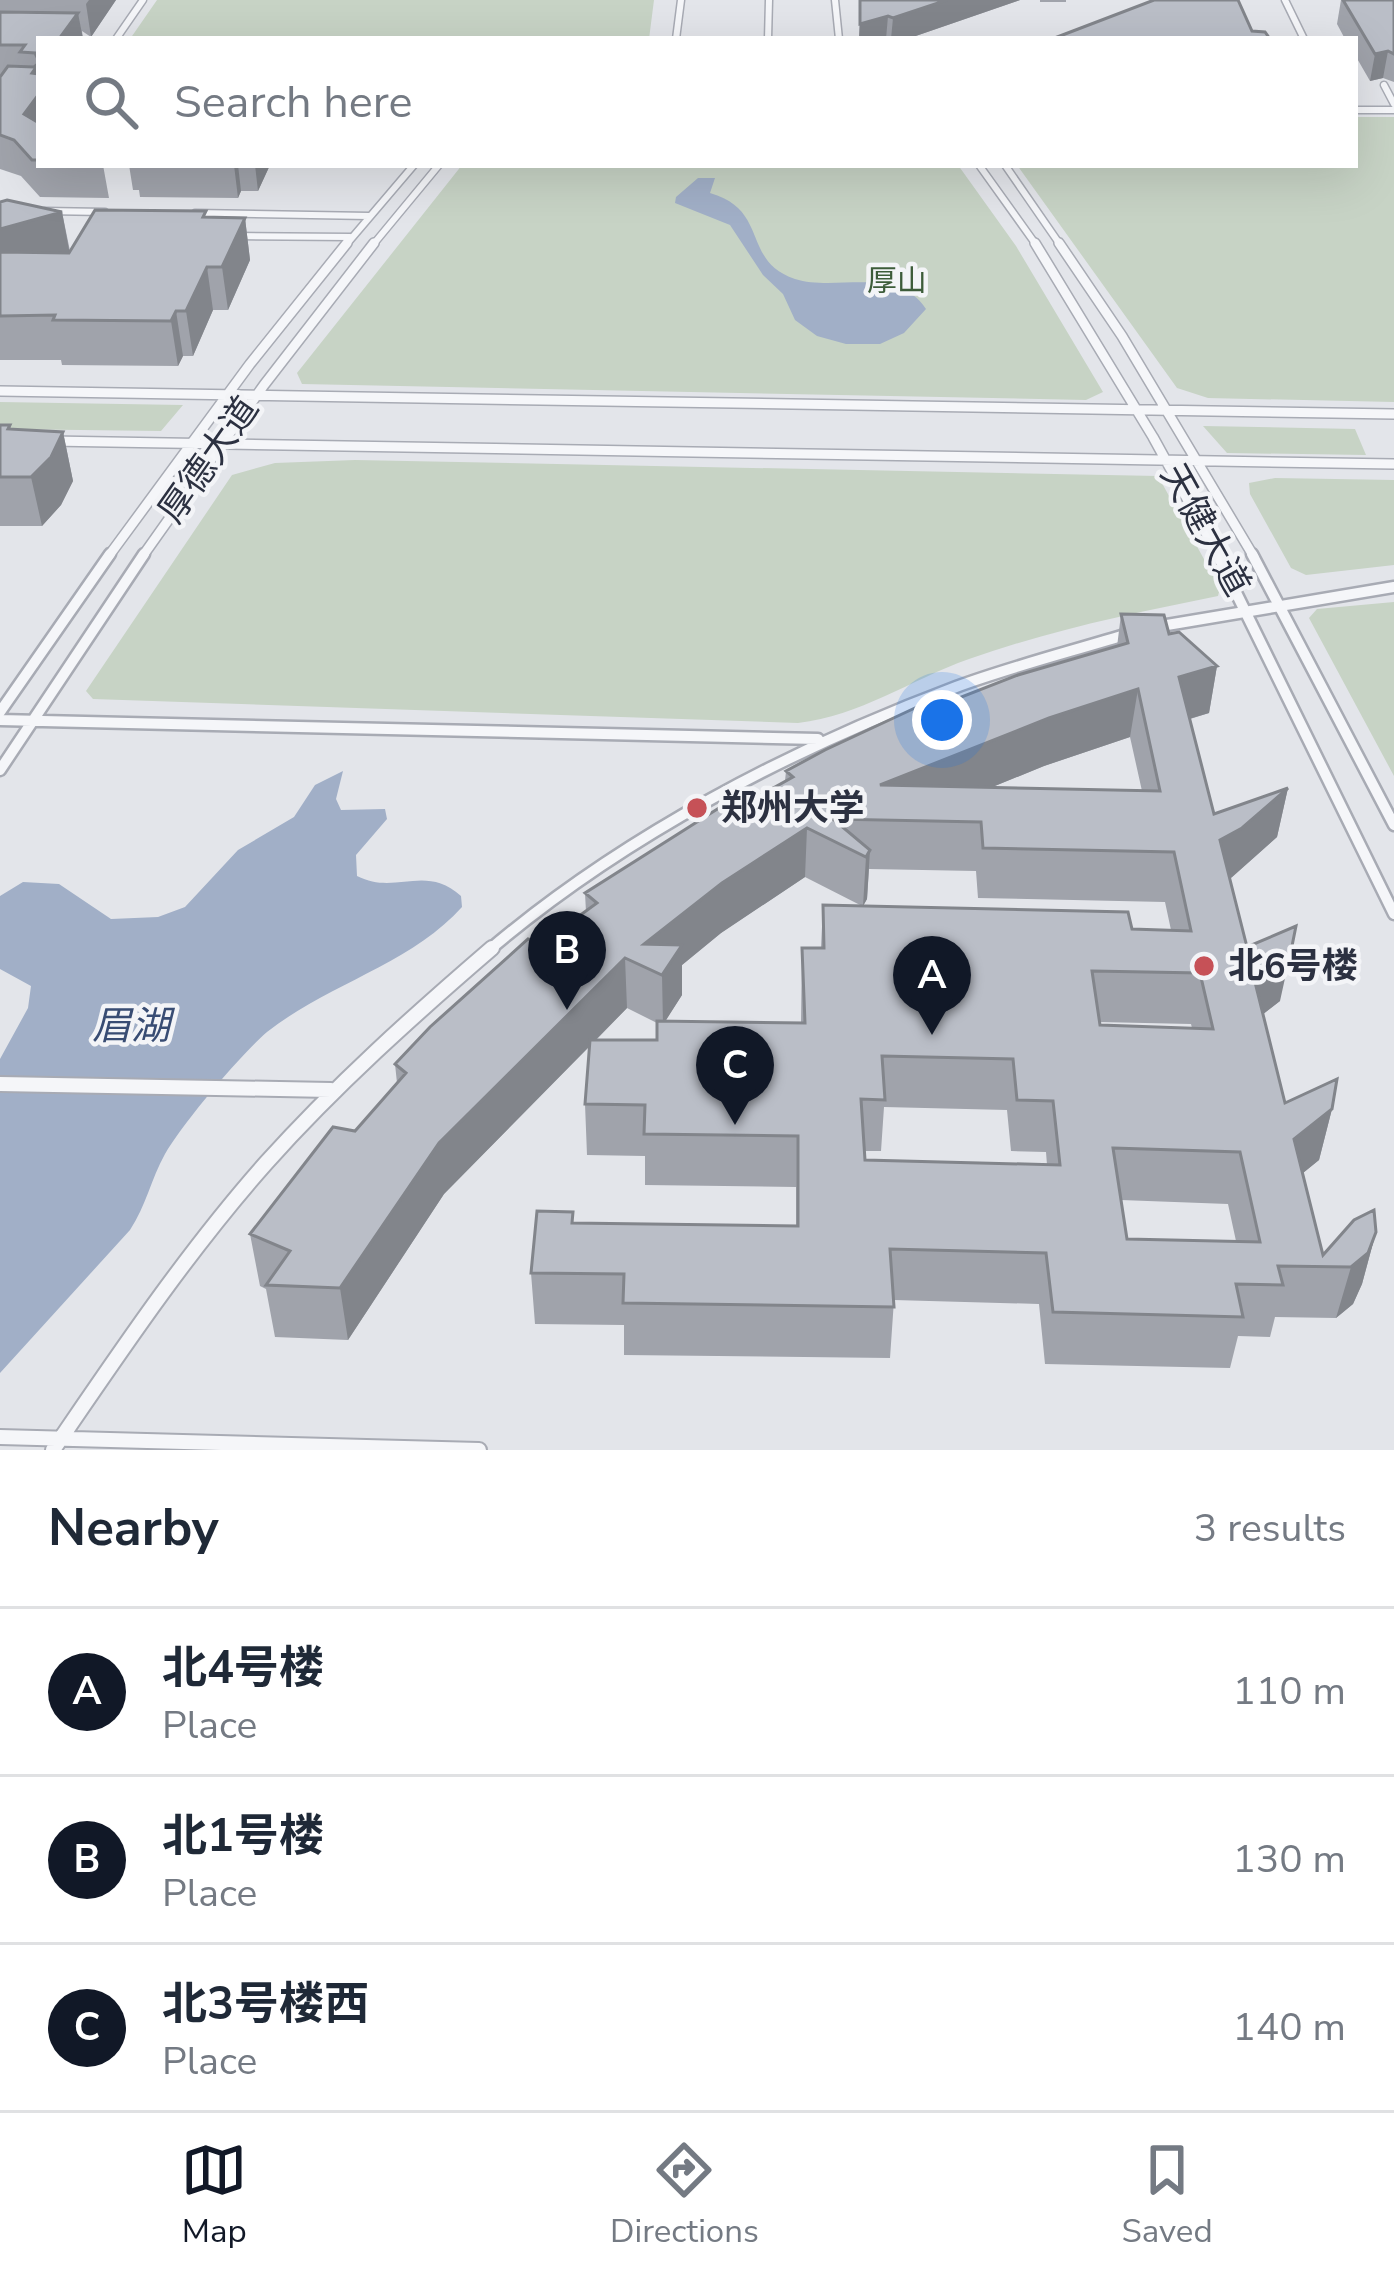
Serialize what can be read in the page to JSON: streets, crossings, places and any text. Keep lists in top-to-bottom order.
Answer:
{
  "streets": {
    "lane": ["厚德大道", "天健大道"]
  },
  "water": ["眉湖"],
  "parks": ["厚山"],
  "places": ["郑州大学", "北6号楼"],
  "page": {
    "search": "Search here",
    "pins": ["B", "A", "C"],
    "heading": ["Nearby", "3 results"],
    "list": [
      {
        "mark": "A",
        "name": "北4号楼",
        "note": "Place",
        "value": "110 m"
      },
      {
        "mark": "B",
        "name": "北1号楼",
        "note": "Place",
        "value": "130 m"
      },
      {
        "mark": "C",
        "name": "北3号楼西",
        "note": "Place",
        "value": "140 m"
      }
    ],
    "nav": ["Map", "Directions", "Saved"]
  }
}
